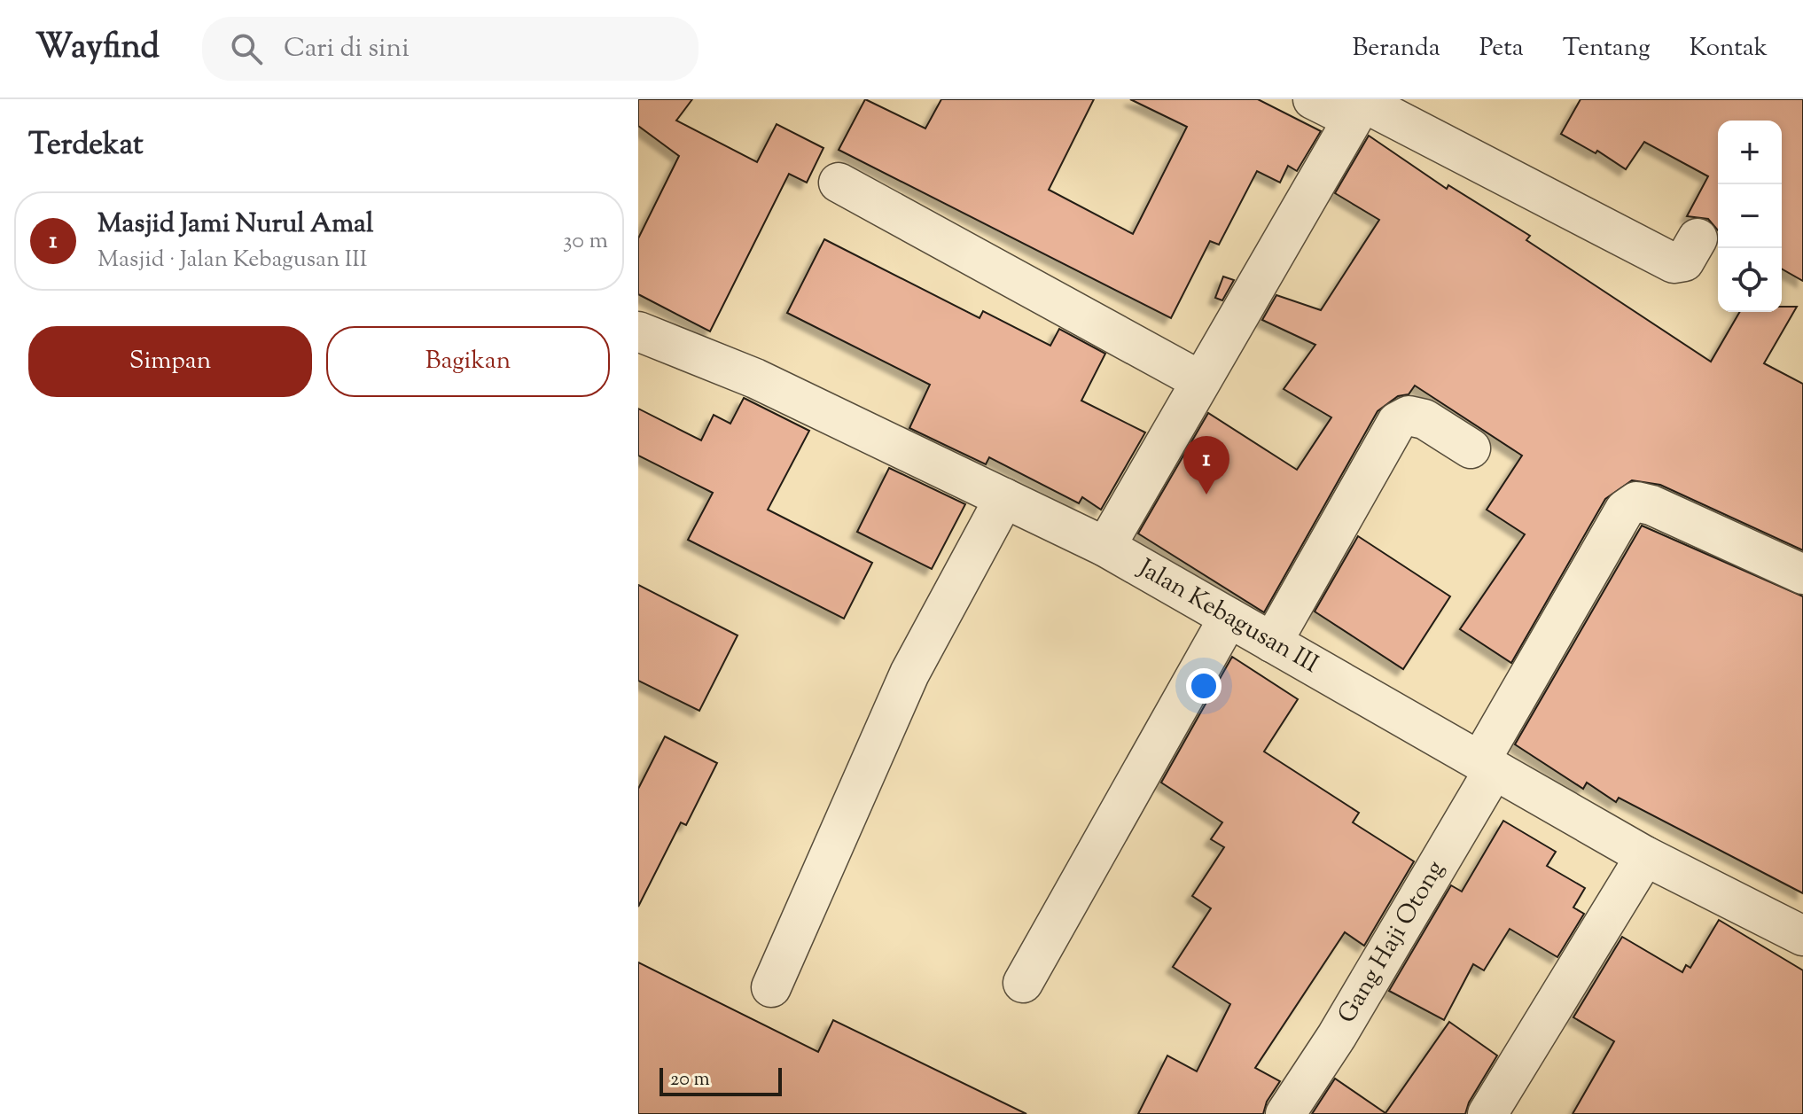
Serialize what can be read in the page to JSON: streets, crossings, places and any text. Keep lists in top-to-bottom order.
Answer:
{
  "streets": {
    "street": ["Jalan Kebagusan III", "Gang Haji Otong"]
  },
  "crossings": [
    ["Jalan Kebagusan III", "Gang Haji Otong"]
  ],
  "scale_bar": "20 m",
  "page": {
    "header": "Wayfind",
    "search": "Cari di sini",
    "nav": [
      "Beranda",
      "Peta",
      "Tentang",
      "Kontak"
    ],
    "heading": "Terdekat",
    "map_buttons": ["+", "−"],
    "list": [
      {
        "mark": "1",
        "name": "Masjid Jami Nurul Amal",
        "note": "Masjid · Jalan Kebagusan III",
        "value": "30 m"
      }
    ],
    "buttons": ["Simpan", "Bagikan"],
    "pins": "1",
    "scale": "20 m"
  }
}
